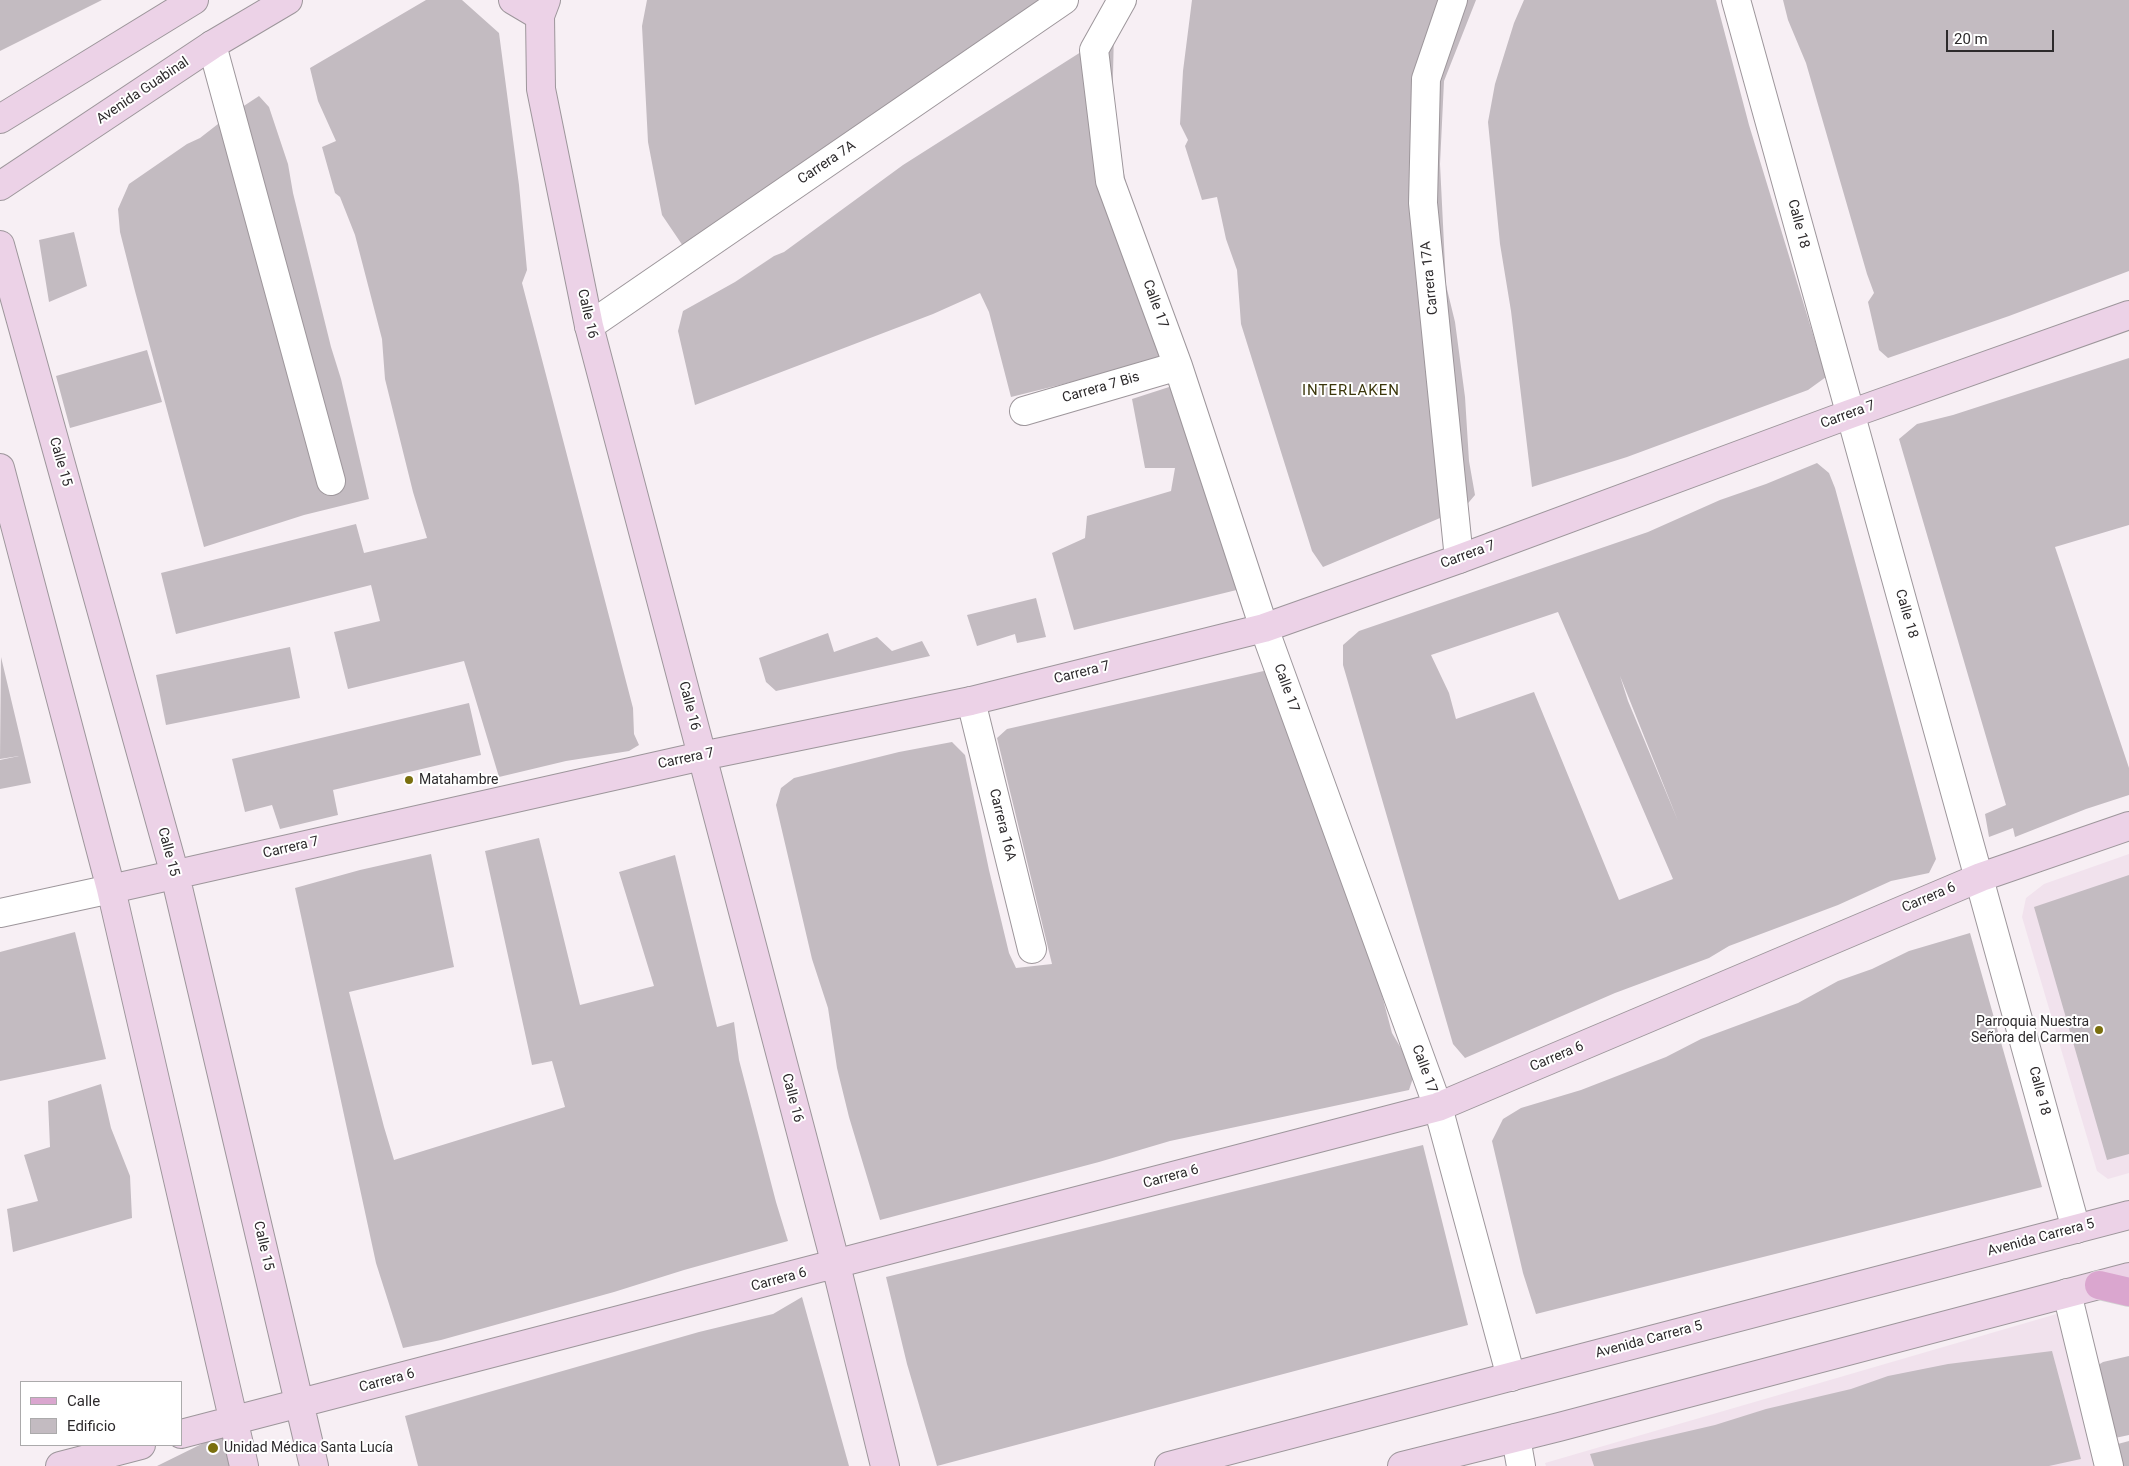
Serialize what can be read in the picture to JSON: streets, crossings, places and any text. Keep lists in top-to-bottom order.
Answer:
{
  "streets": {
    "main road": [
      "Avenida Guabinal",
      "Calle 16",
      "Carrera 7",
      "Calle 15",
      "Carrera 6",
      "Avenida Carrera 5"
    ],
    "street": [
      "Carrera 7A",
      "Calle 18",
      "Carrera 17A",
      "Calle 17",
      "Carrera 7 Bis",
      "Carrera 16A"
    ]
  },
  "crossings": [
    ["Carrera 7A", "Calle 16"],
    ["Calle 18", "Carrera 7"],
    ["Calle 18", "Carrera 6"],
    ["Calle 18", "Avenida Carrera 5"],
    ["Carrera 17A", "Carrera 7"],
    ["Calle 17", "Carrera 7 Bis"],
    ["Calle 17", "Carrera 7"],
    ["Calle 17", "Carrera 6"],
    ["Calle 17", "Avenida Carrera 5"],
    ["Calle 16", "Carrera 7"],
    ["Calle 16", "Carrera 6"],
    ["Carrera 7", "Calle 15"],
    ["Carrera 7", "Carrera 16A"],
    ["Calle 15", "Carrera 6"]
  ],
  "districts": ["INTERLAKEN"],
  "places": ["Matahambre", "Parroquia Nuestra Señora del Carmen", "Unidad Médica Santa Lucía"],
  "legend": ["Calle", "Edificio"],
  "scale_bar": "20 m"
}
